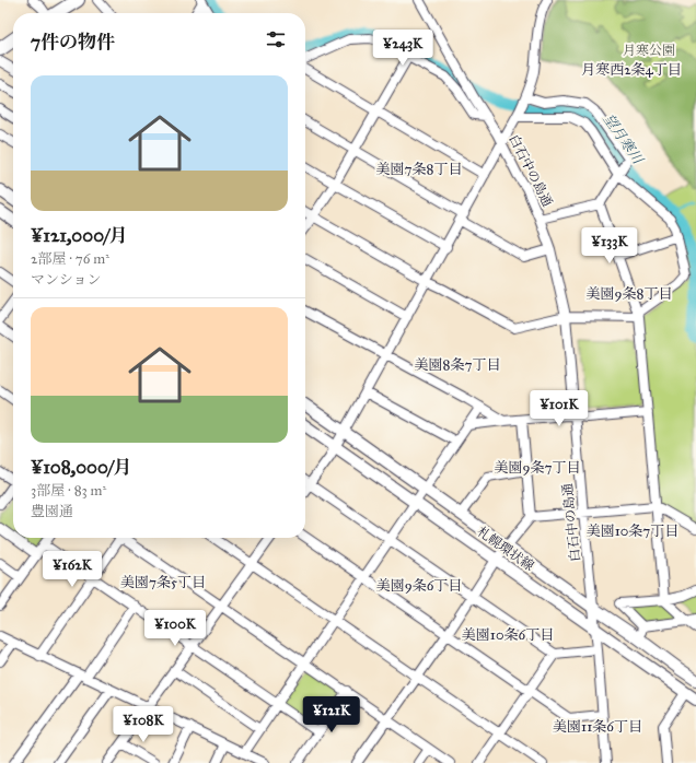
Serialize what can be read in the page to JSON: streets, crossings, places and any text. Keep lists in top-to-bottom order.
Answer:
{
  "streets": {
    "main road": ["札幌環状線"],
    "street": ["白石中の島通"]
  },
  "crossings": [
    ["白石中の島通", "札幌環状線"]
  ],
  "districts": [
    "月寒西2条4丁目",
    "美園7条8丁目",
    "美園9条8丁目",
    "美園8条7丁目",
    "美園9条7丁目",
    "美園10条7丁目",
    "美園7条5丁目",
    "美園9条6丁目",
    "美園10条6丁目",
    "美園11条6丁目"
  ],
  "water": ["望月寒川"],
  "parks": ["月寒公園"],
  "page": {
    "heading": "7件の物件",
    "price": [
      "¥243K",
      "¥133K",
      "¥101K",
      "¥162K",
      "¥100K",
      "¥121K",
      "¥108K"
    ],
    "list": [
      {
        "name": "¥121,000/月",
        "note": "2部屋 · 76 m² · マンション"
      },
      {
        "name": "¥108,000/月",
        "note": "3部屋 · 83 m² · 豊園通"
      }
    ]
  }
}
